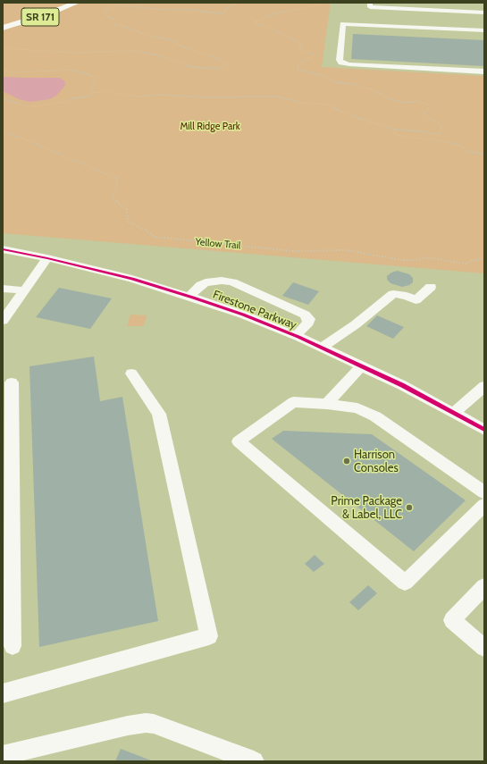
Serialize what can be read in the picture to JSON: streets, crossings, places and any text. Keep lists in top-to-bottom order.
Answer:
{
  "streets": {
    "main road": ["SR 171"],
    "street": ["Firestone Parkway"],
    "path": ["Yellow Trail"]
  },
  "parks": ["Mill Ridge Park"],
  "places": ["Harrison Consoles", "Prime Package & Label, LLC"]
}
